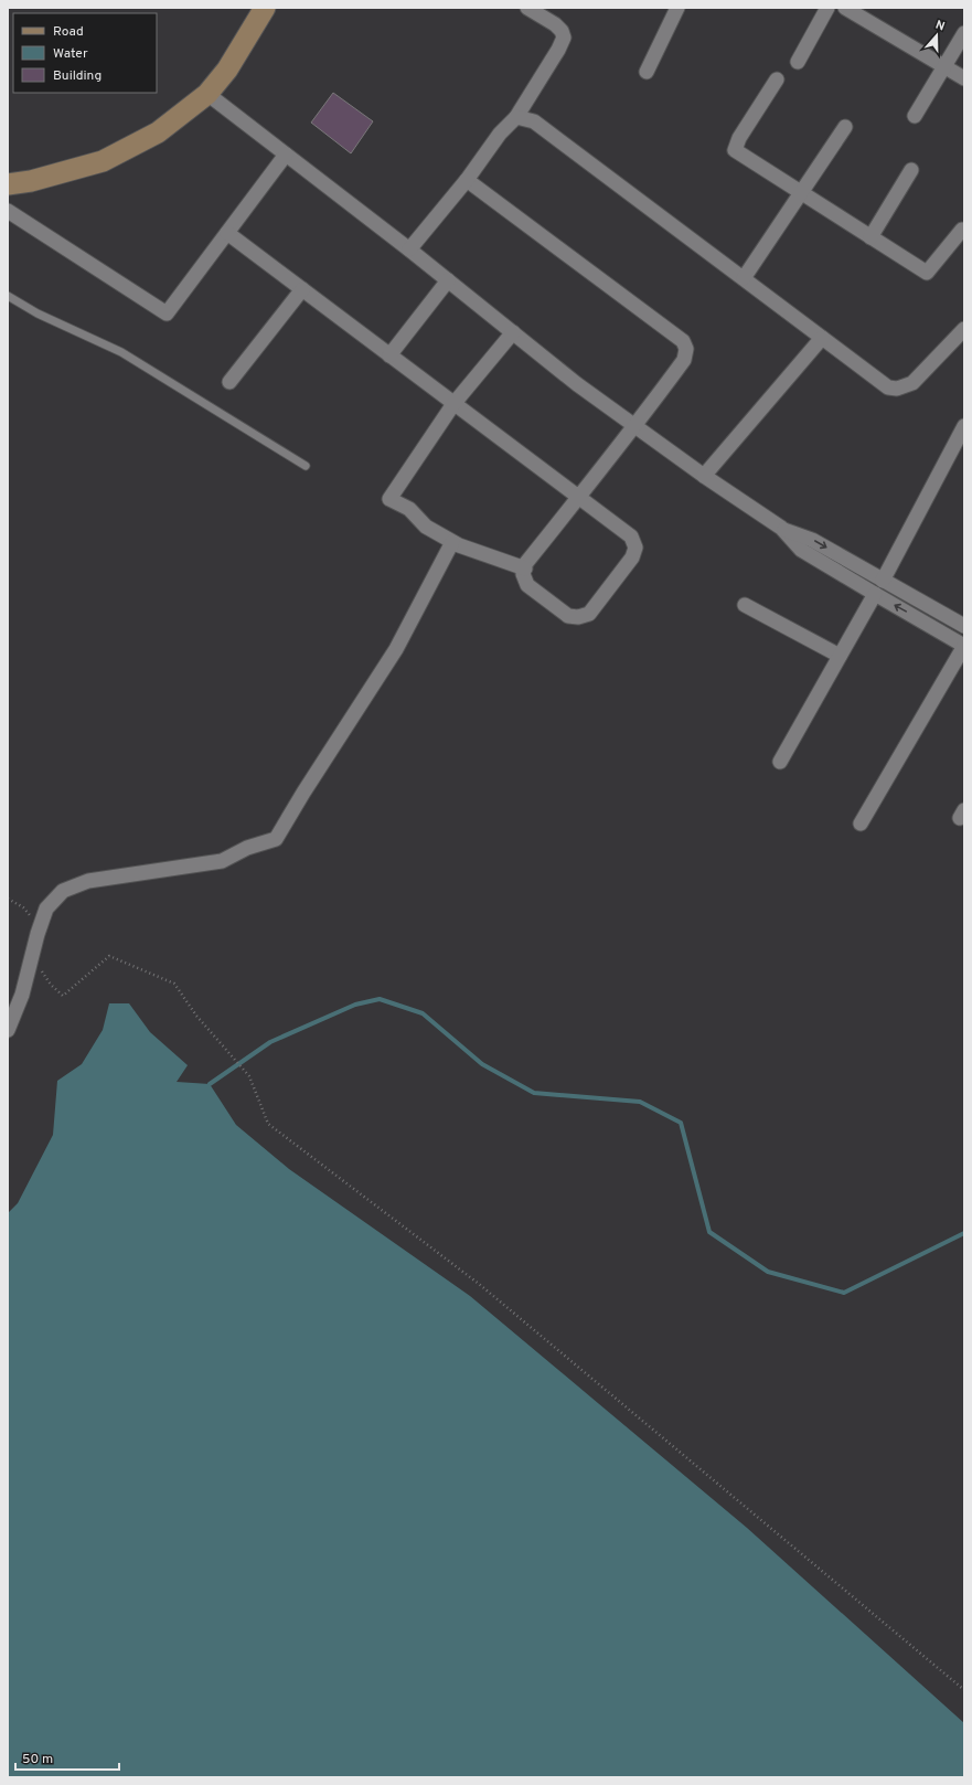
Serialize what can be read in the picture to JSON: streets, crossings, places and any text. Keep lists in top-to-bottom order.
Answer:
{
  "legend": ["Road", "Water", "Building"],
  "scale_bar": "50 m",
  "north": "top"
}
